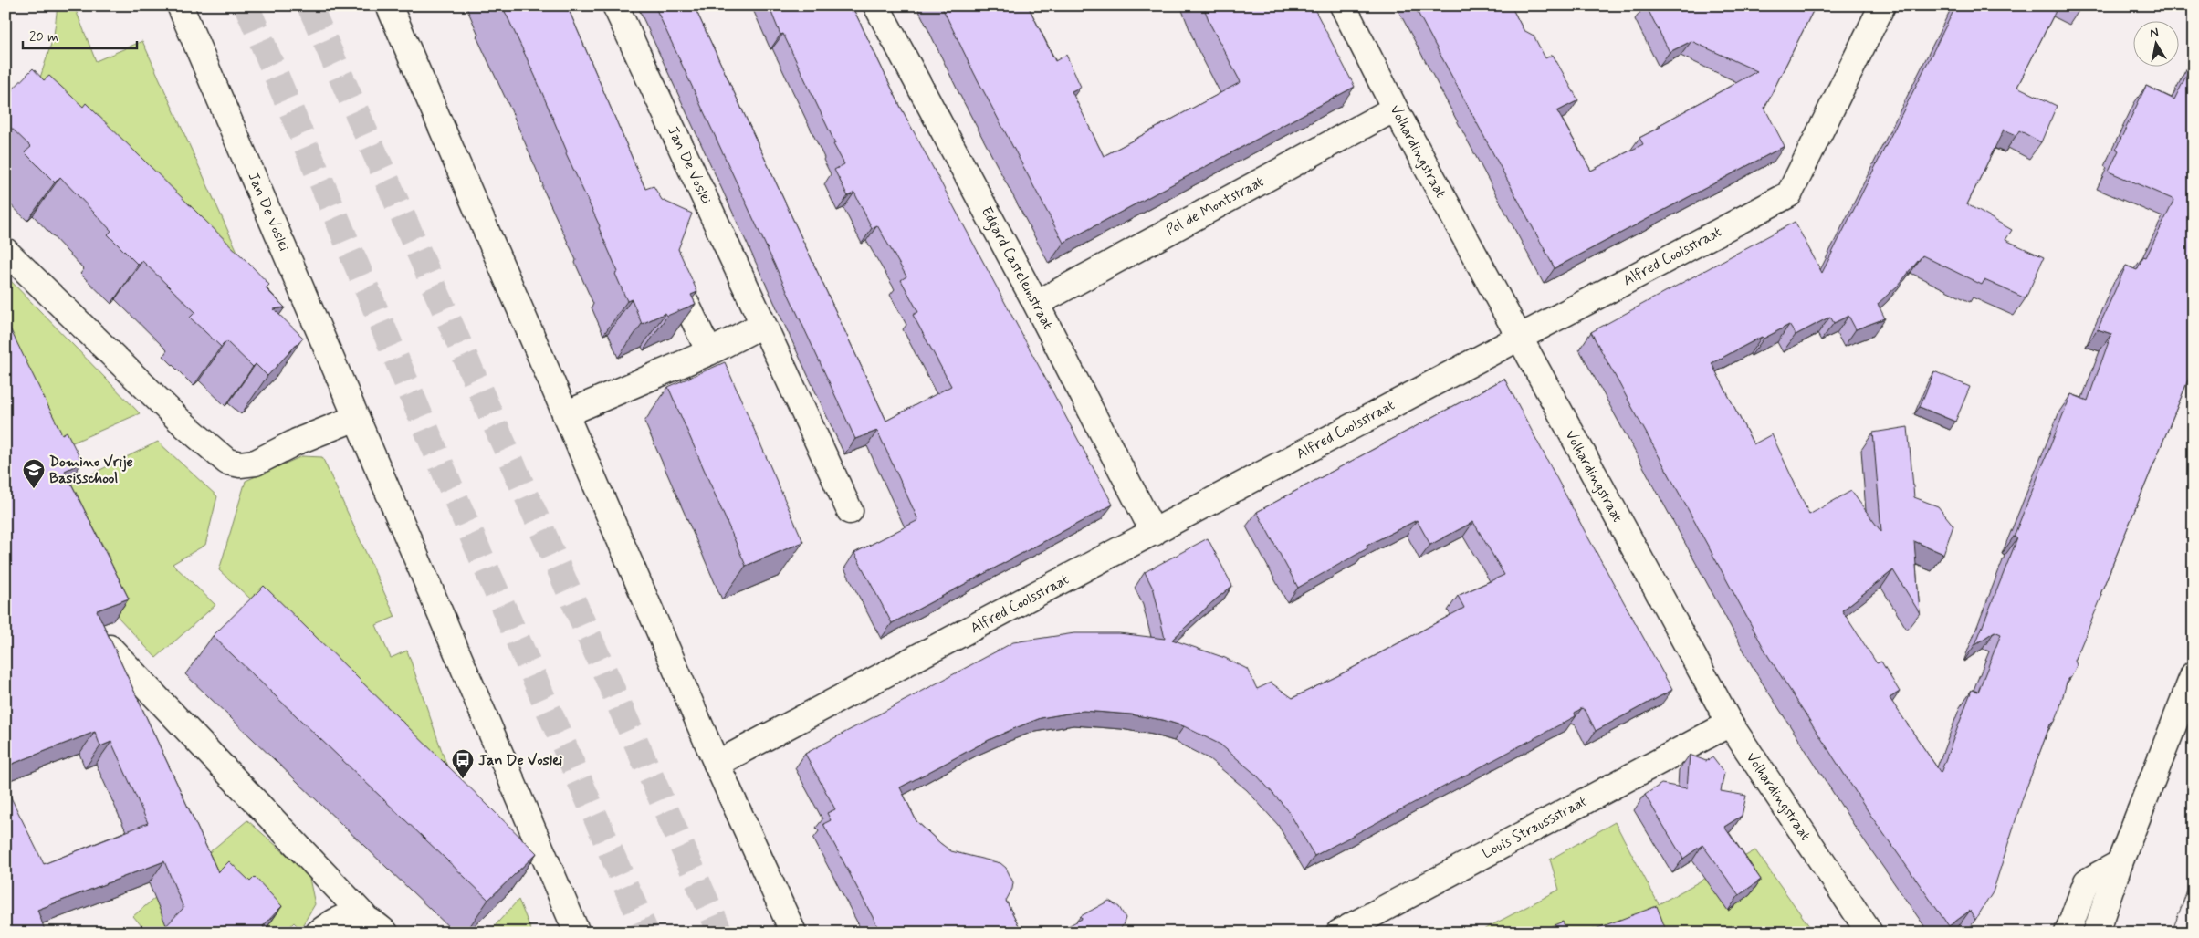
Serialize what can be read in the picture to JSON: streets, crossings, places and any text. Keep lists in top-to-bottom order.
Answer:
{
  "streets": {
    "street": [
      "Volhardingstraat",
      "Jan De Voslei",
      "Pol de Montstraat",
      "Alfred Coolsstraat",
      "Edgard Casteleinstraat",
      "Louis Straussstraat"
    ]
  },
  "crossings": [
    ["Volhardingstraat", "Pol de Montstraat"],
    ["Volhardingstraat", "Alfred Coolsstraat"],
    ["Volhardingstraat", "Louis Straussstraat"],
    ["Pol de Montstraat", "Edgard Casteleinstraat"],
    ["Alfred Coolsstraat", "Edgard Casteleinstraat"]
  ],
  "places": {
    "school or university": ["Domino Vrije Basisschool"],
    "bus stop": ["Jan De Voslei"]
  },
  "scale_bar": "20 m",
  "north": "top"
}
